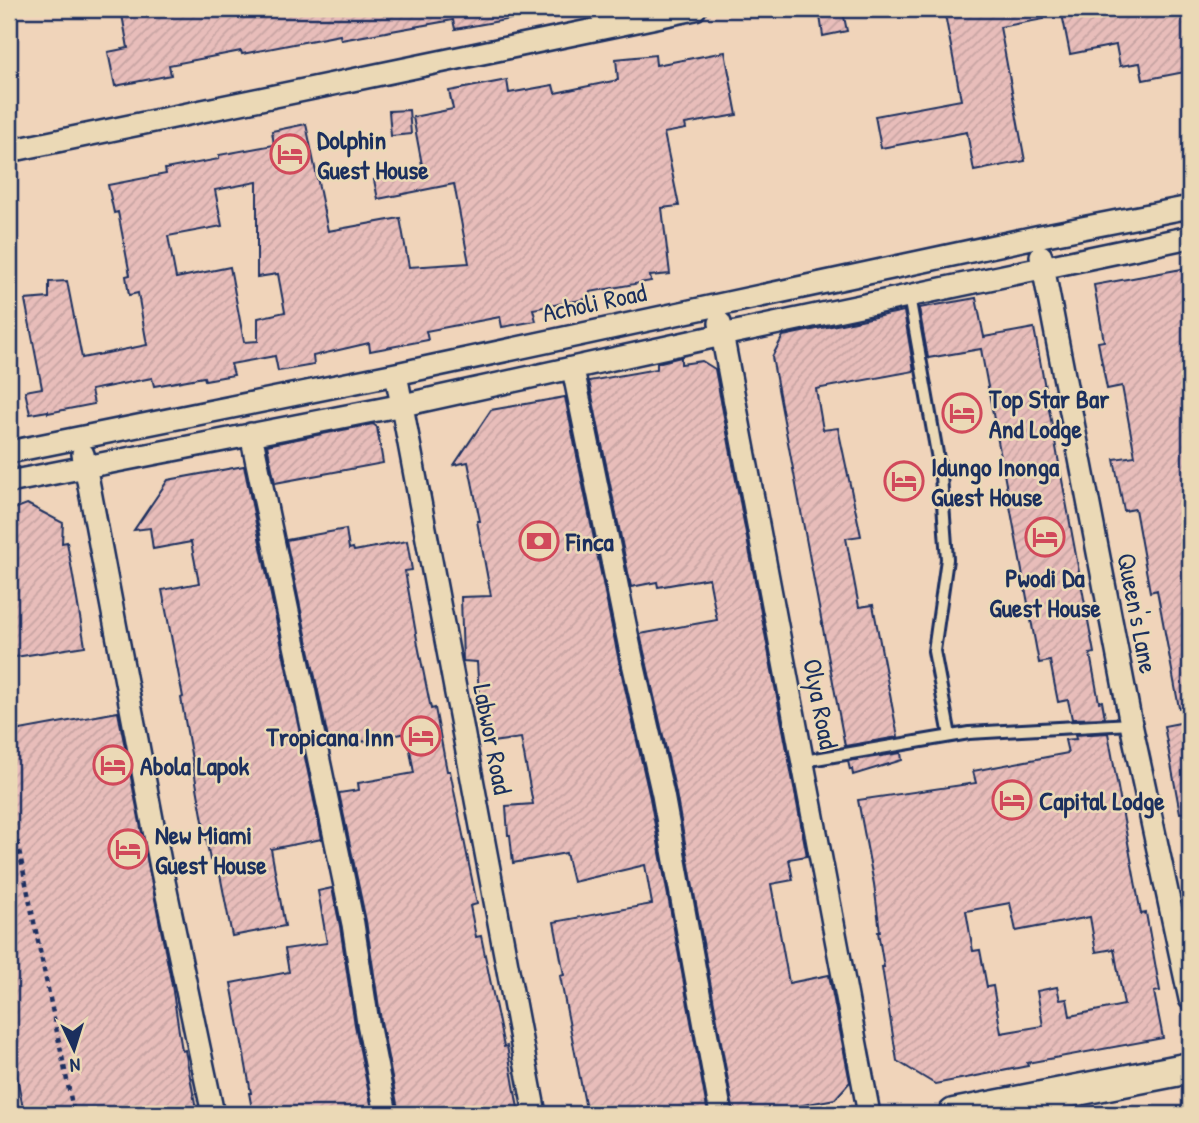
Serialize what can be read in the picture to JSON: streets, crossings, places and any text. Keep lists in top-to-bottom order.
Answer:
{
  "streets": {
    "street": [
      "Acholi Road",
      "Queen's Lane",
      "Olya Road",
      "Labwor Road"
    ]
  },
  "crossings": [
    ["Acholi Road", "Queen's Lane"],
    ["Acholi Road", "Olya Road"],
    ["Acholi Road", "Labwor Road"]
  ],
  "places": {
    "hotel": [
      "Dolphin Guest House",
      "Top Star Bar And Lodge",
      "Idungo Inonga Guest House",
      "Pwodi Da Guest House",
      "Tropicana Inn",
      "Abola Lapok",
      "Capital Lodge",
      "New Miami Guest House"
    ],
    "bank": ["Finca"]
  },
  "north": "bottom"
}
